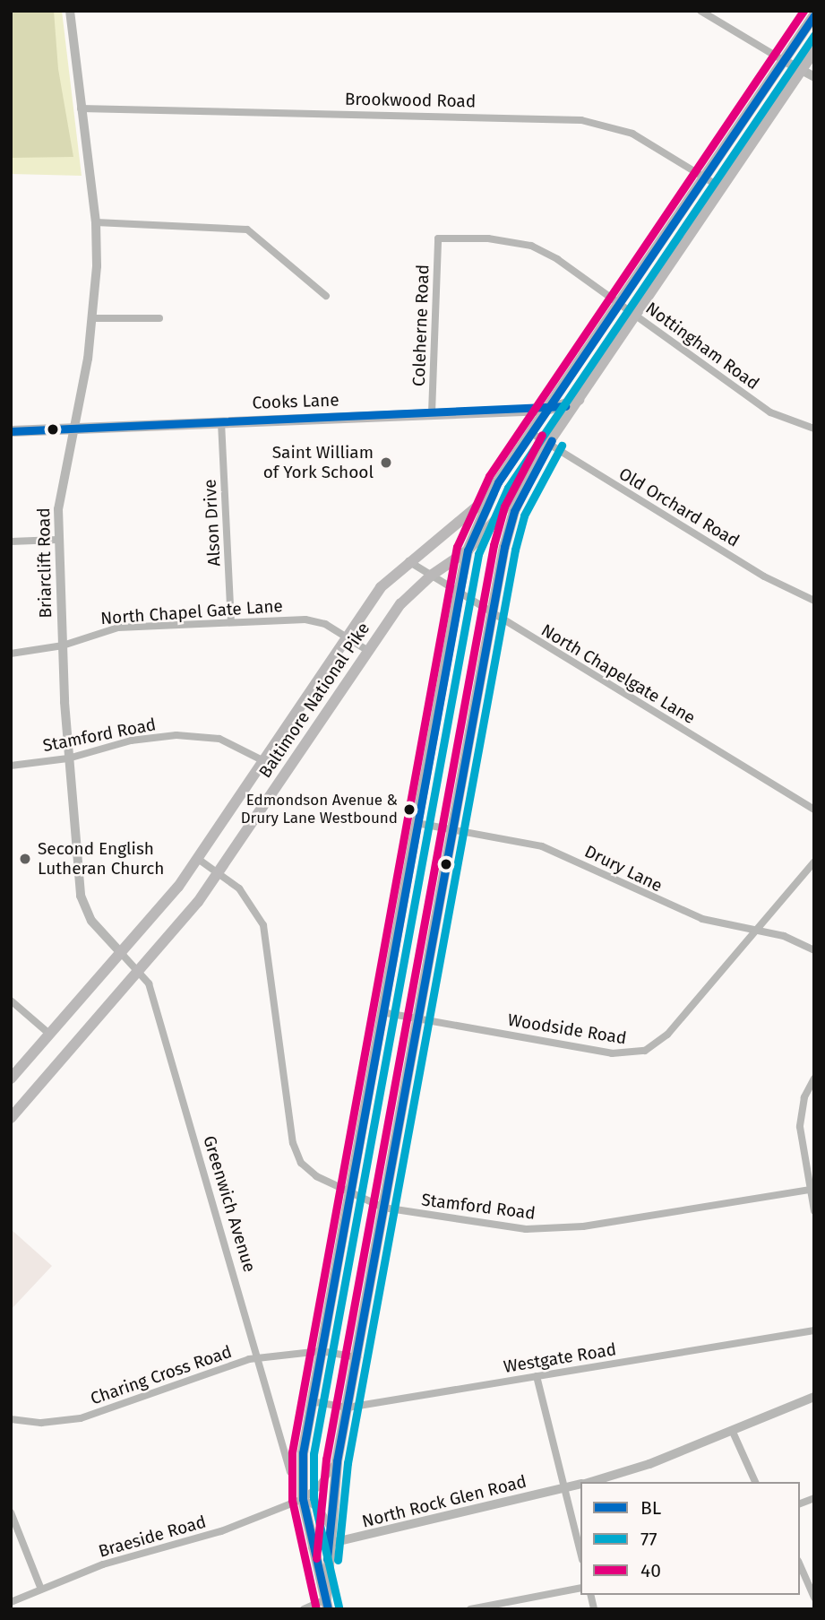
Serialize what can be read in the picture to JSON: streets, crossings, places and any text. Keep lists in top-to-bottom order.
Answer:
{
  "streets": {
    "main road": ["Cooks Lane", "Baltimore National Pike"],
    "street": [
      "Brookwood Road",
      "Coleherne Road",
      "Nottingham Road",
      "Old Orchard Road",
      "Alson Drive",
      "Briarclift Road",
      "North Chapel Gate Lane",
      "North Chapelgate Lane",
      "Stamford Road",
      "Drury Lane",
      "Woodside Road",
      "Greenwich Avenue",
      "Westgate Road",
      "Charing Cross Road",
      "North Rock Glen Road",
      "Braeside Road"
    ]
  },
  "crossings": [
    ["Brookwood Road", "Briarclift Road"],
    ["Brookwood Road", "Baltimore National Pike"],
    ["Coleherne Road", "Nottingham Road"],
    ["Coleherne Road", "Cooks Lane"],
    ["Nottingham Road", "Baltimore National Pike"],
    ["Cooks Lane", "Alson Drive"],
    ["Cooks Lane", "Briarclift Road"],
    ["Cooks Lane", "Baltimore National Pike"],
    ["Old Orchard Road", "Baltimore National Pike"],
    ["Alson Drive", "North Chapel Gate Lane"],
    ["Briarclift Road", "North Chapel Gate Lane"],
    ["Briarclift Road", "Baltimore National Pike"],
    ["Briarclift Road", "Stamford Road"],
    ["Briarclift Road", "Greenwich Avenue"],
    ["North Chapel Gate Lane", "Baltimore National Pike"],
    ["North Chapelgate Lane", "Baltimore National Pike"],
    ["Baltimore National Pike", "Stamford Road"],
    ["Baltimore National Pike", "Greenwich Avenue"],
    ["Drury Lane", "Woodside Road"],
    ["Greenwich Avenue", "Charing Cross Road"]
  ],
  "places": ["Saint William of York School", "Edmondson Avenue & Drury Lane Westbound", "Second English Lutheran Church"],
  "lines": ["transit line 40", "transit line BL", "transit line 77"],
  "legend": ["BL", "77", "40"]
}
